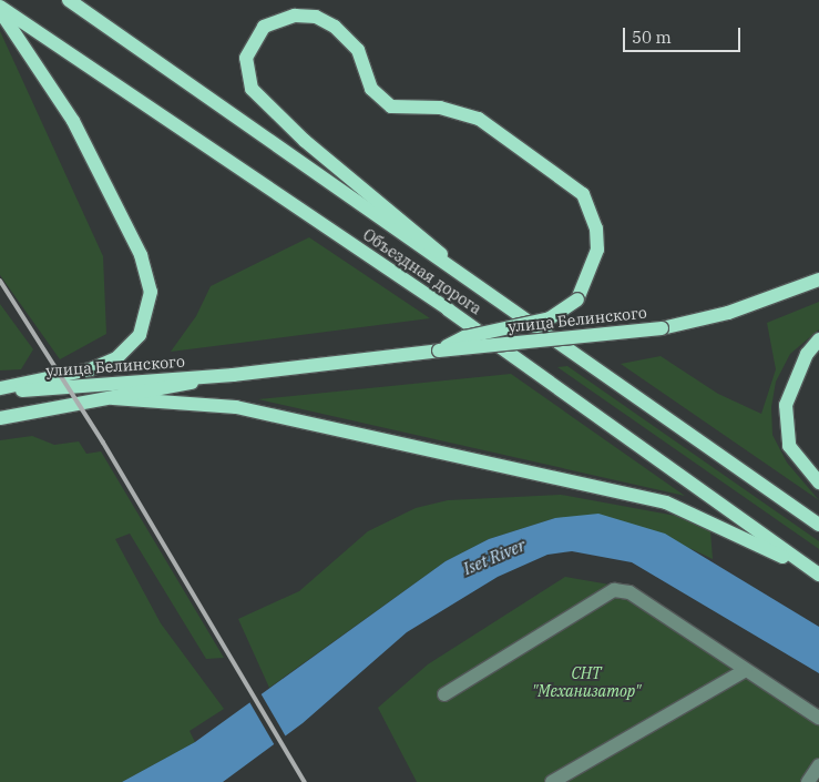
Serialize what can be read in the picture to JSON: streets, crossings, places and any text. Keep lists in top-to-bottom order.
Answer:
{
  "streets": {
    "main road": ["Объездная дорога", "улица Белинского"]
  },
  "water": ["Iset River"],
  "parks": ["СНТ \"Механизатор\""],
  "scale_bar": "50 m"
}
